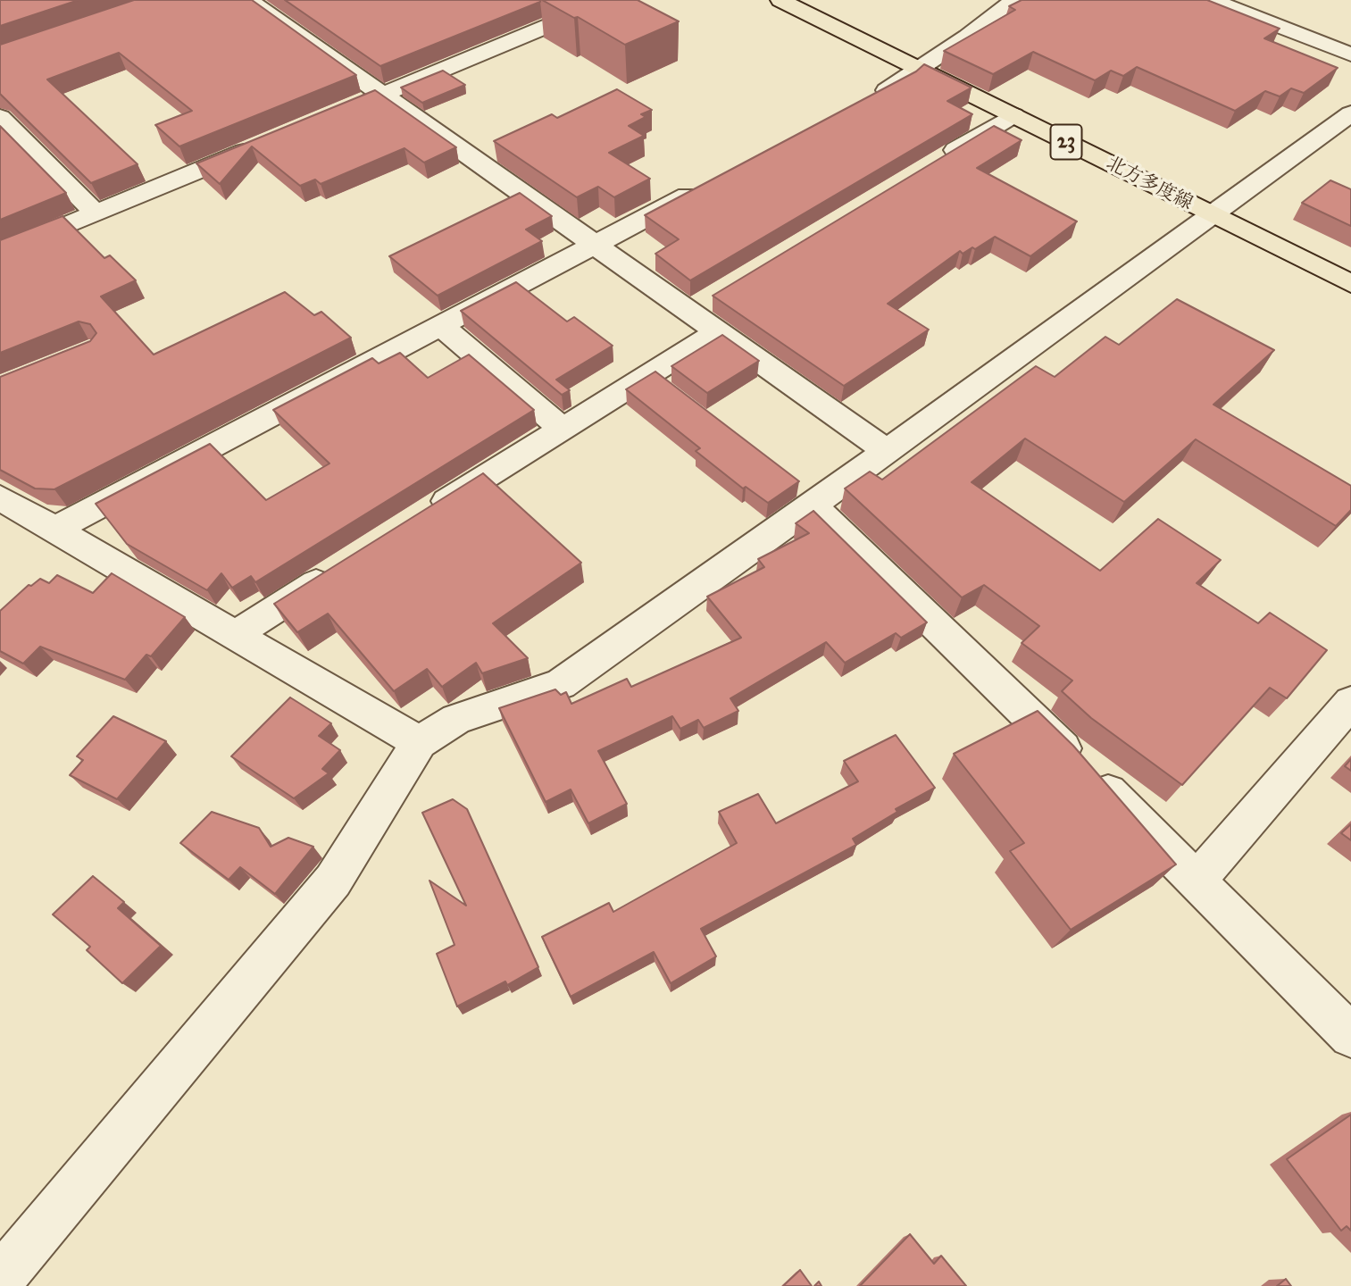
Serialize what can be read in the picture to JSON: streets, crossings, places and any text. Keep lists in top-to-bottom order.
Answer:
{
  "streets": {
    "main road": ["23", "北方多度線"]
  }
}
